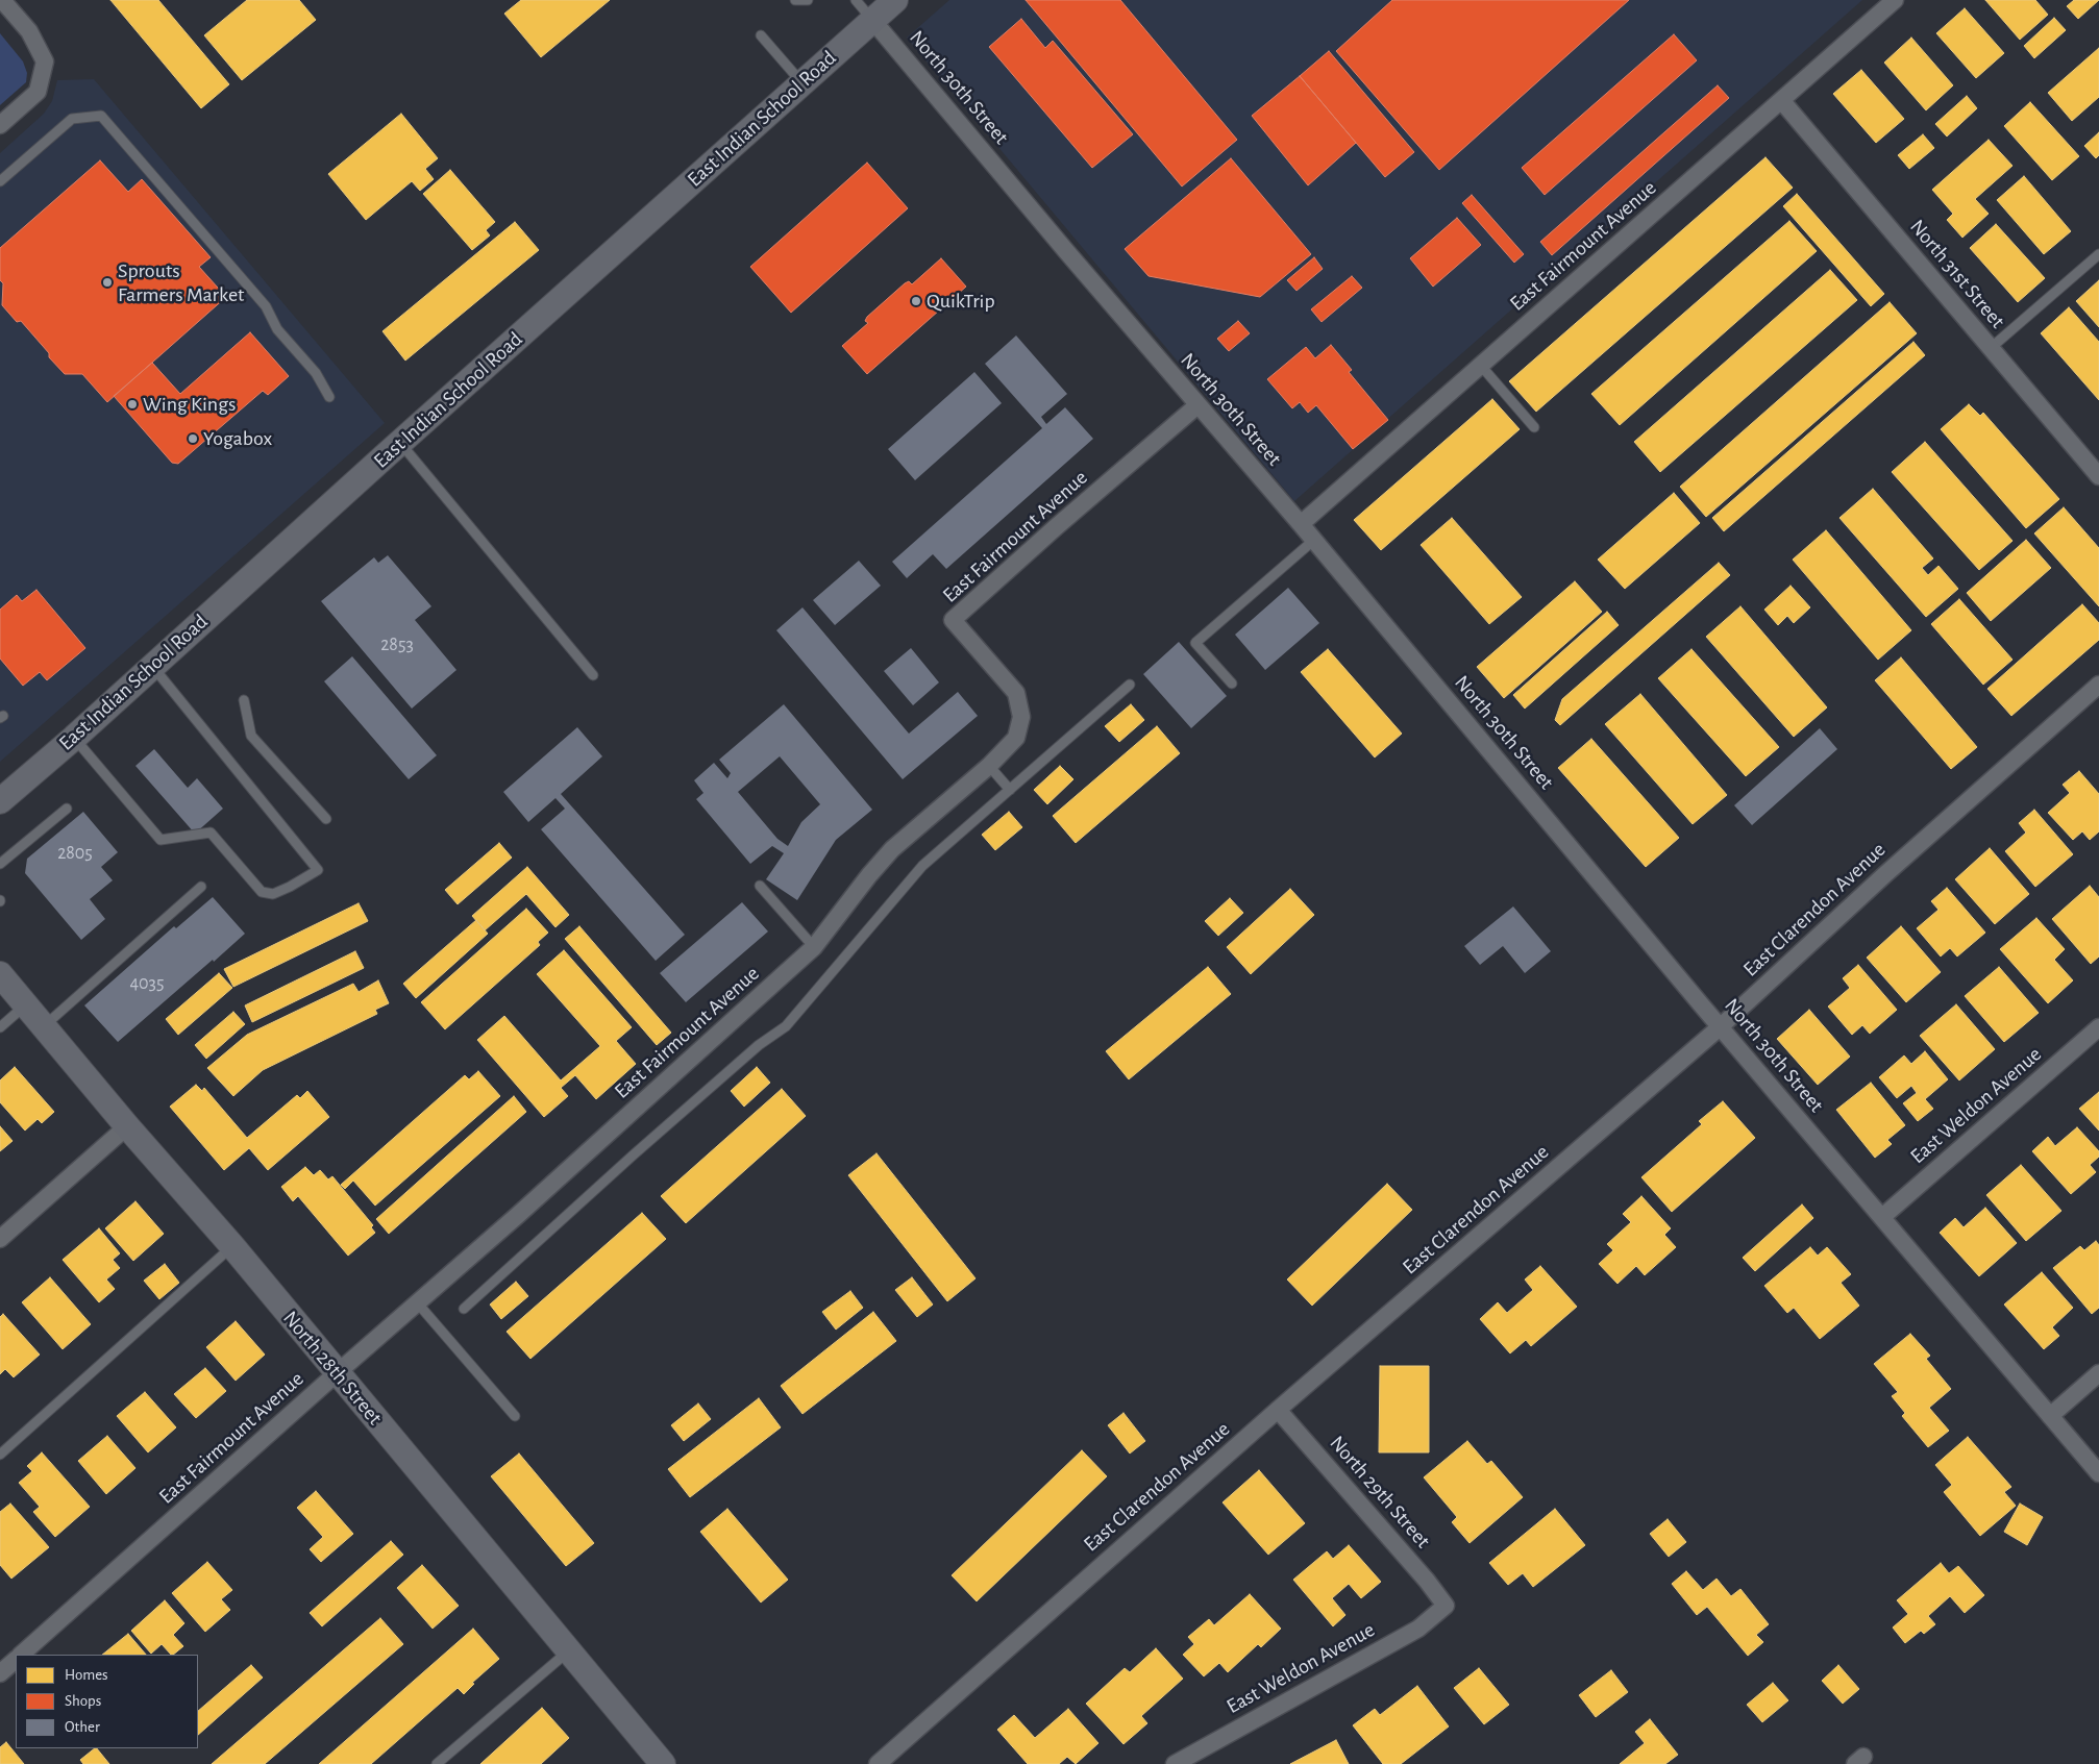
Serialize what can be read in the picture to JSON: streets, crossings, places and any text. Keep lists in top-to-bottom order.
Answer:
{
  "streets": {
    "main road": ["East Indian School Road", "North 28th Street"],
    "street": [
      "North 30th Street",
      "East Fairmount Avenue",
      "North 31st Street",
      "East Clarendon Avenue",
      "East Weldon Avenue",
      "North 29th Street"
    ]
  },
  "crossings": [
    ["North 30th Street", "East Indian School Road"],
    ["North 30th Street", "East Fairmount Avenue"],
    ["North 30th Street", "East Clarendon Avenue"],
    ["North 30th Street", "East Weldon Avenue"],
    ["East Fairmount Avenue", "North 31st Street"],
    ["East Fairmount Avenue", "North 28th Street"],
    ["East Clarendon Avenue", "North 29th Street"],
    ["East Weldon Avenue", "North 29th Street"]
  ],
  "places": [
    "Sprouts Farmers Market",
    "QuikTrip",
    "Wing Kings",
    "Yogabox"
  ],
  "house_numbers": ["2853", "2805", "4035"],
  "legend": ["Homes", "Shops", "Other"]
}
